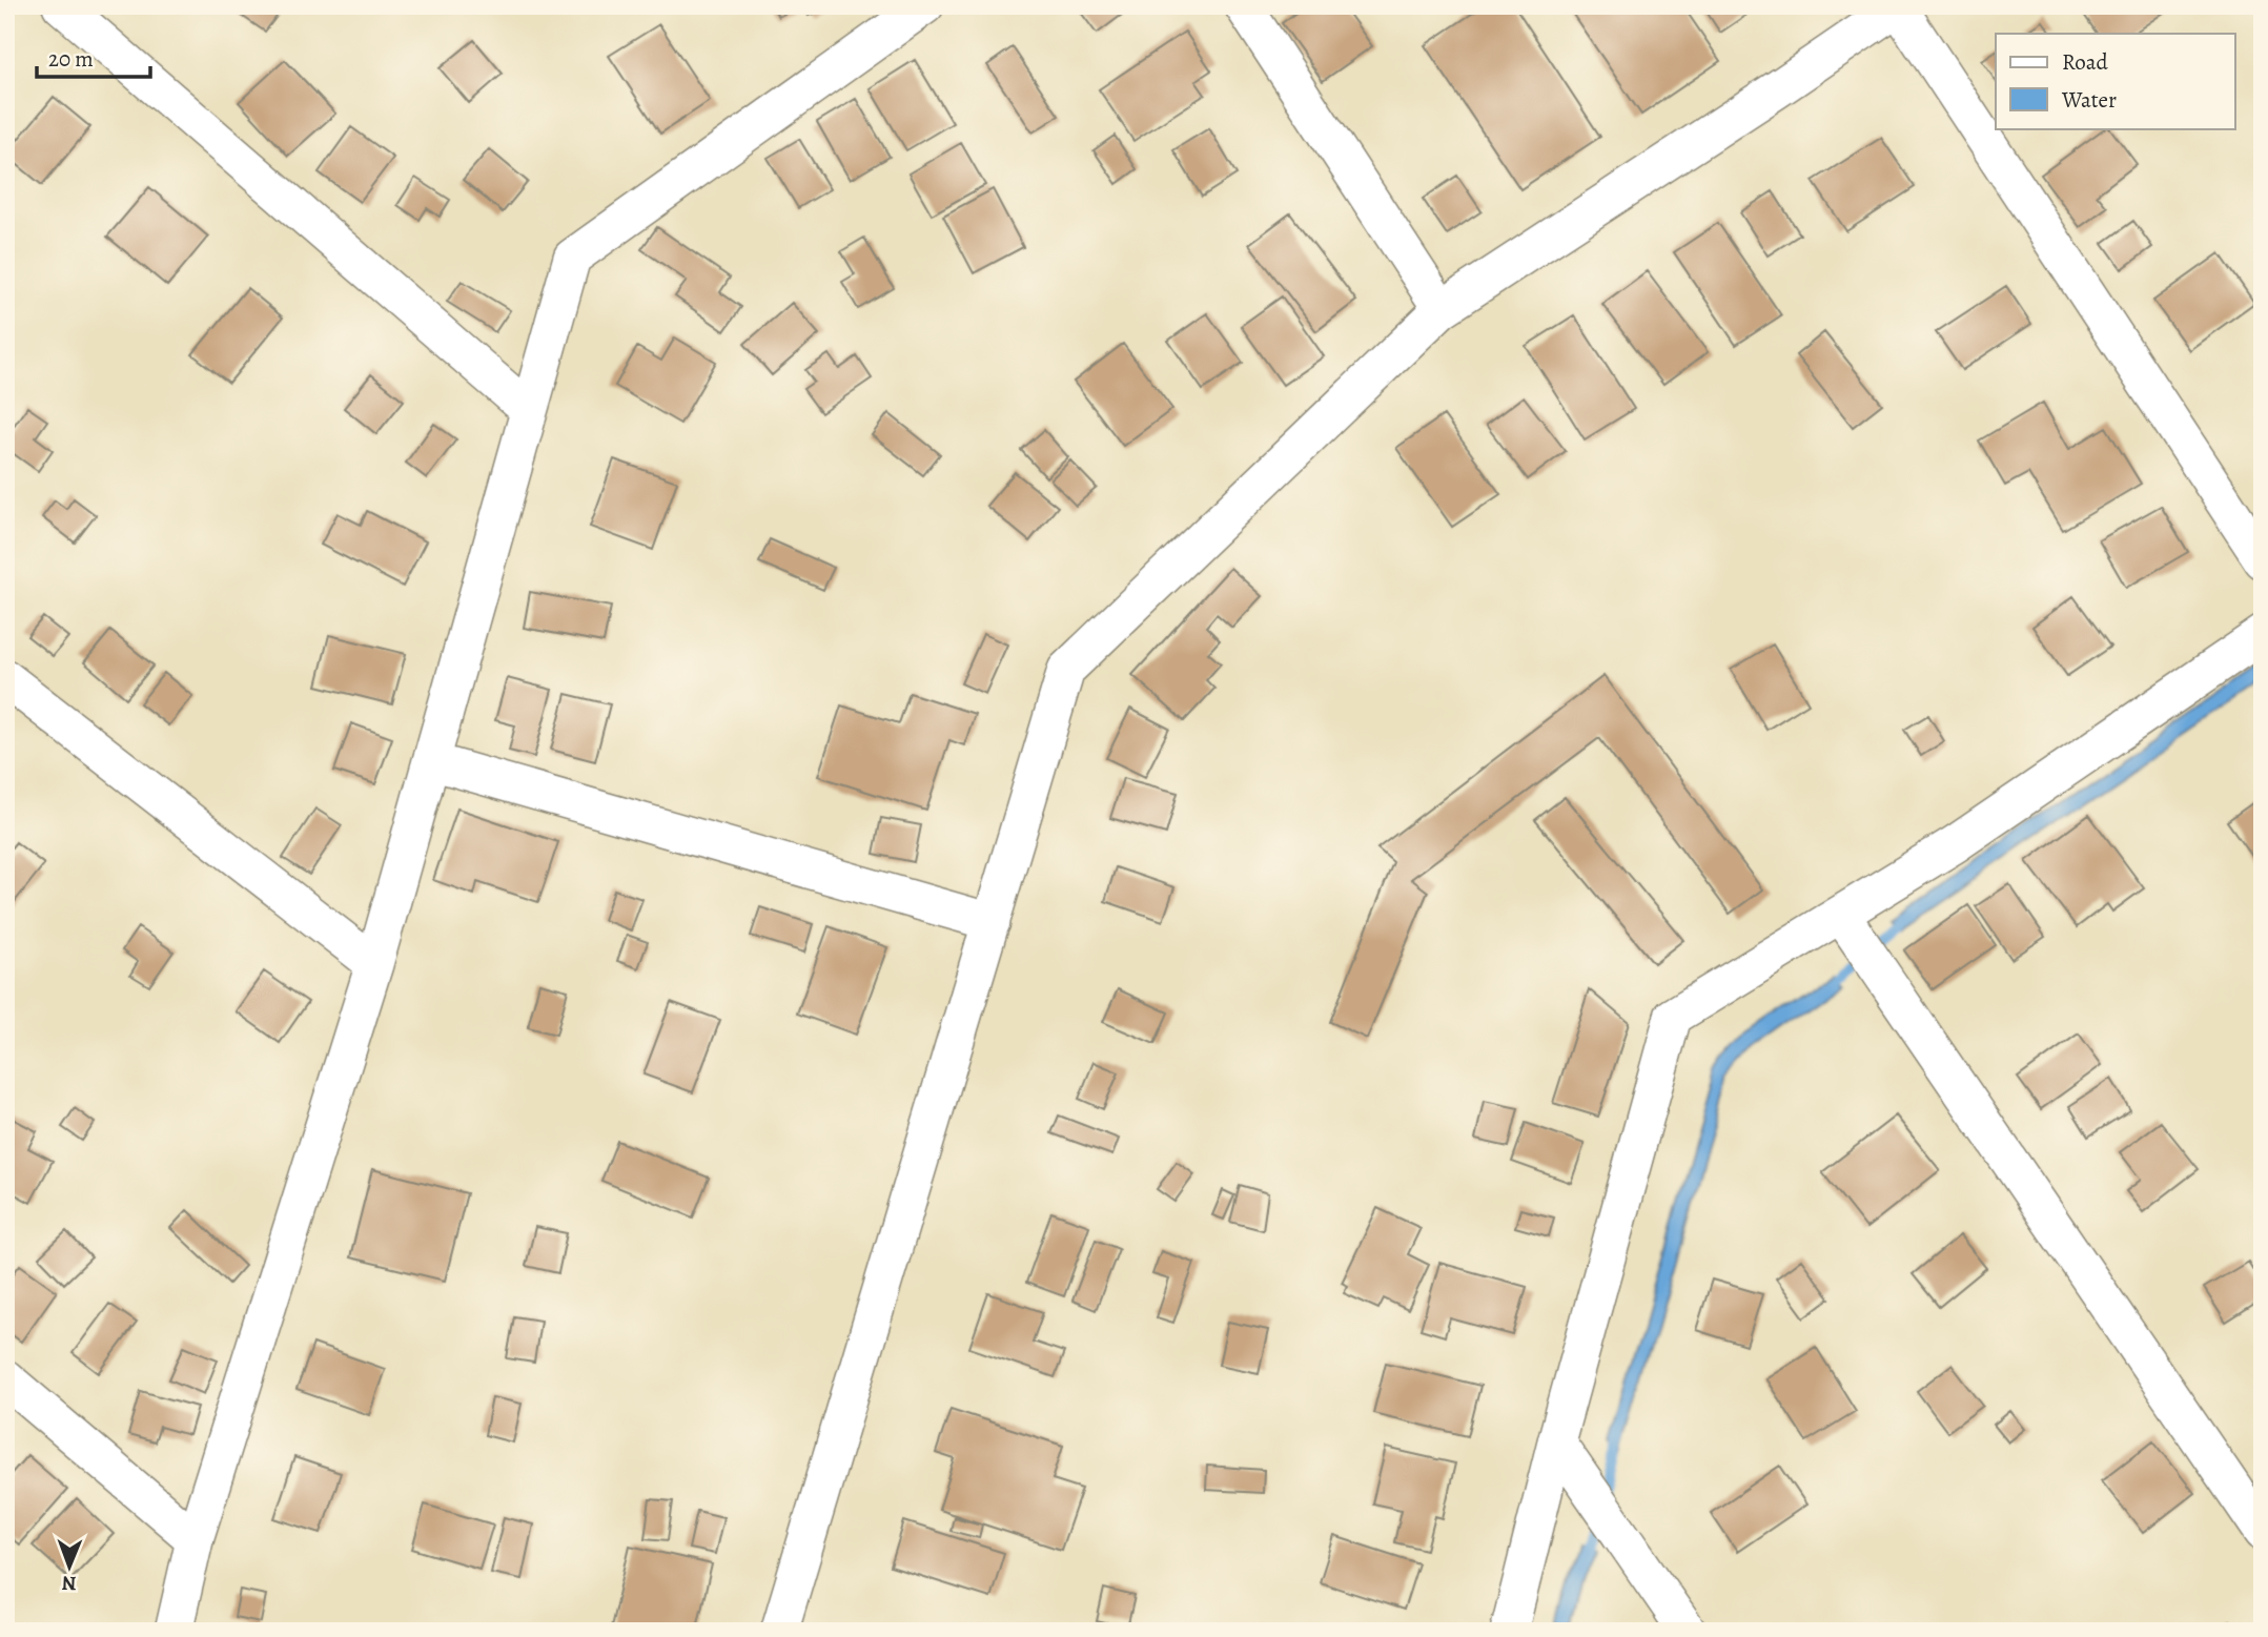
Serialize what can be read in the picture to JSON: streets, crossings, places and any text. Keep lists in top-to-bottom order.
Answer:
{
  "legend": ["Road", "Water"],
  "scale_bar": "20 m",
  "north": "bottom"
}
